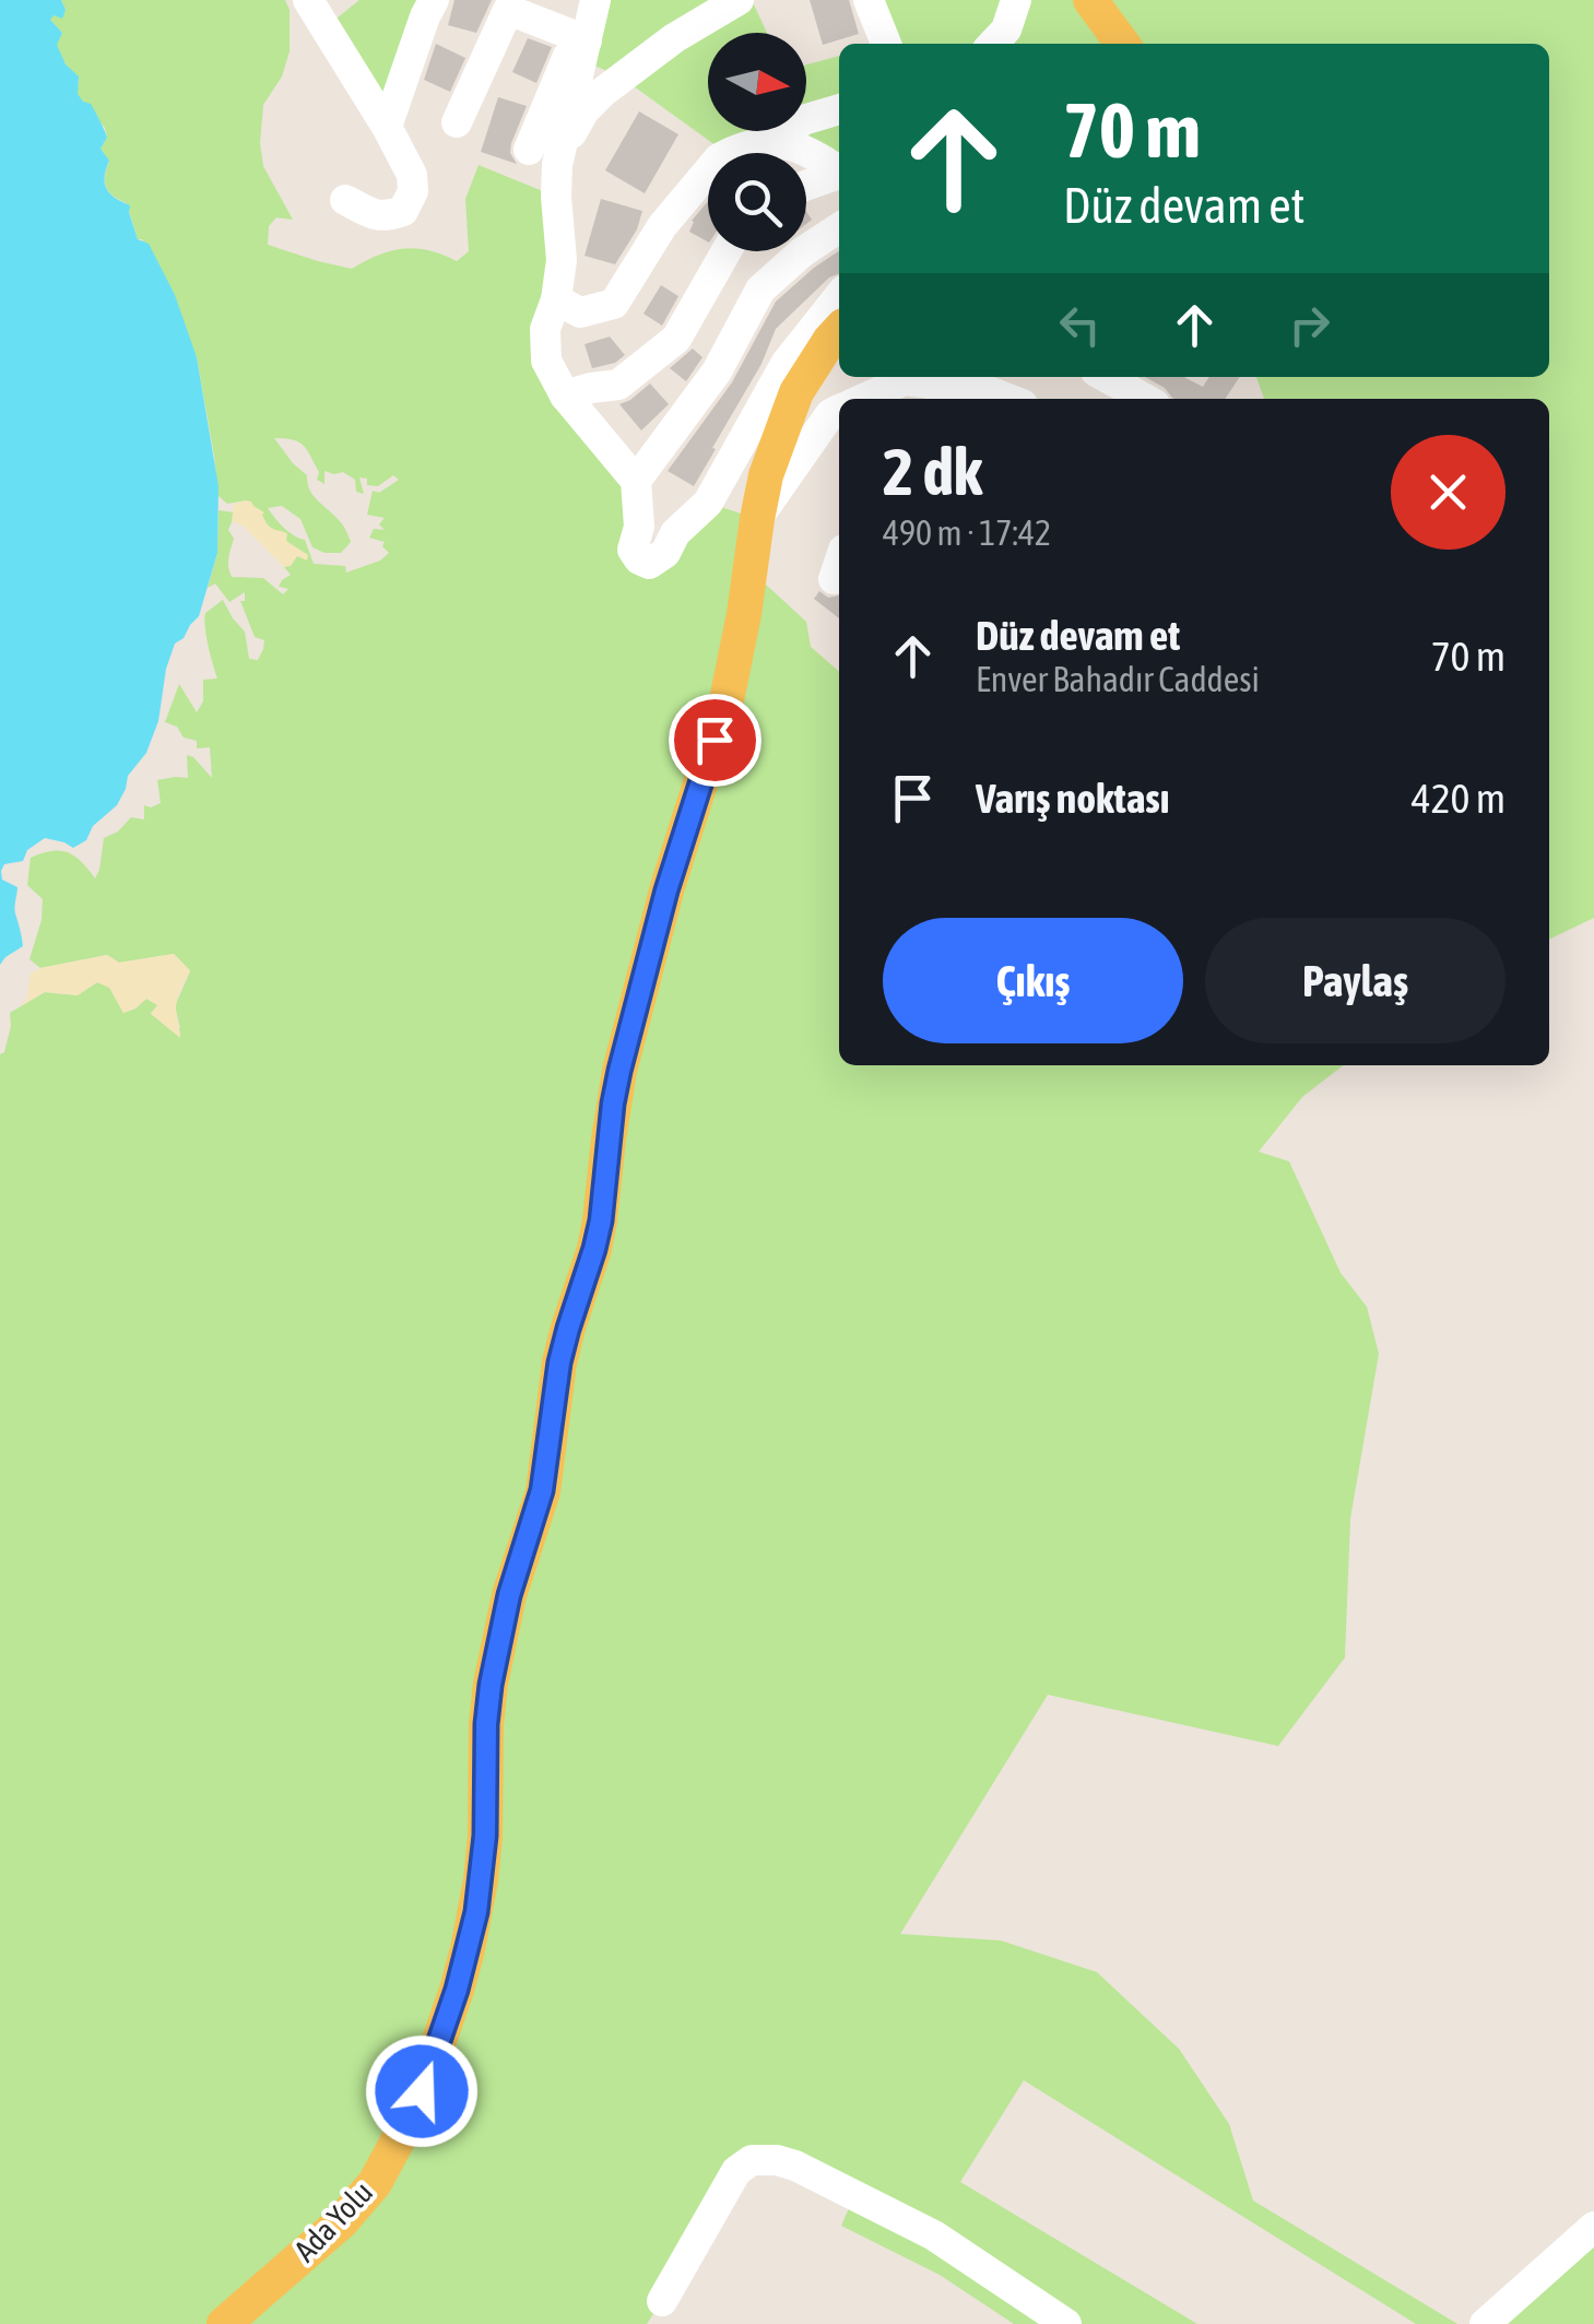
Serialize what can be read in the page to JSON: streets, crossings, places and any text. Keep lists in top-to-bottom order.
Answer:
{
  "streets": {
    "main road": ["Ada Yolu"]
  },
  "north": "right",
  "page": {
    "turn": ["70 m", "Düz devam et"],
    "heading": ["2 dk", "490 m · 17:42"],
    "list": [
      {
        "name": "Düz devam et",
        "note": "Enver Bahadır Caddesi",
        "value": "70 m"
      },
      {
        "name": "Varış noktası",
        "value": "420 m"
      }
    ],
    "buttons": ["Çıkış", "Paylaş"]
  }
}
